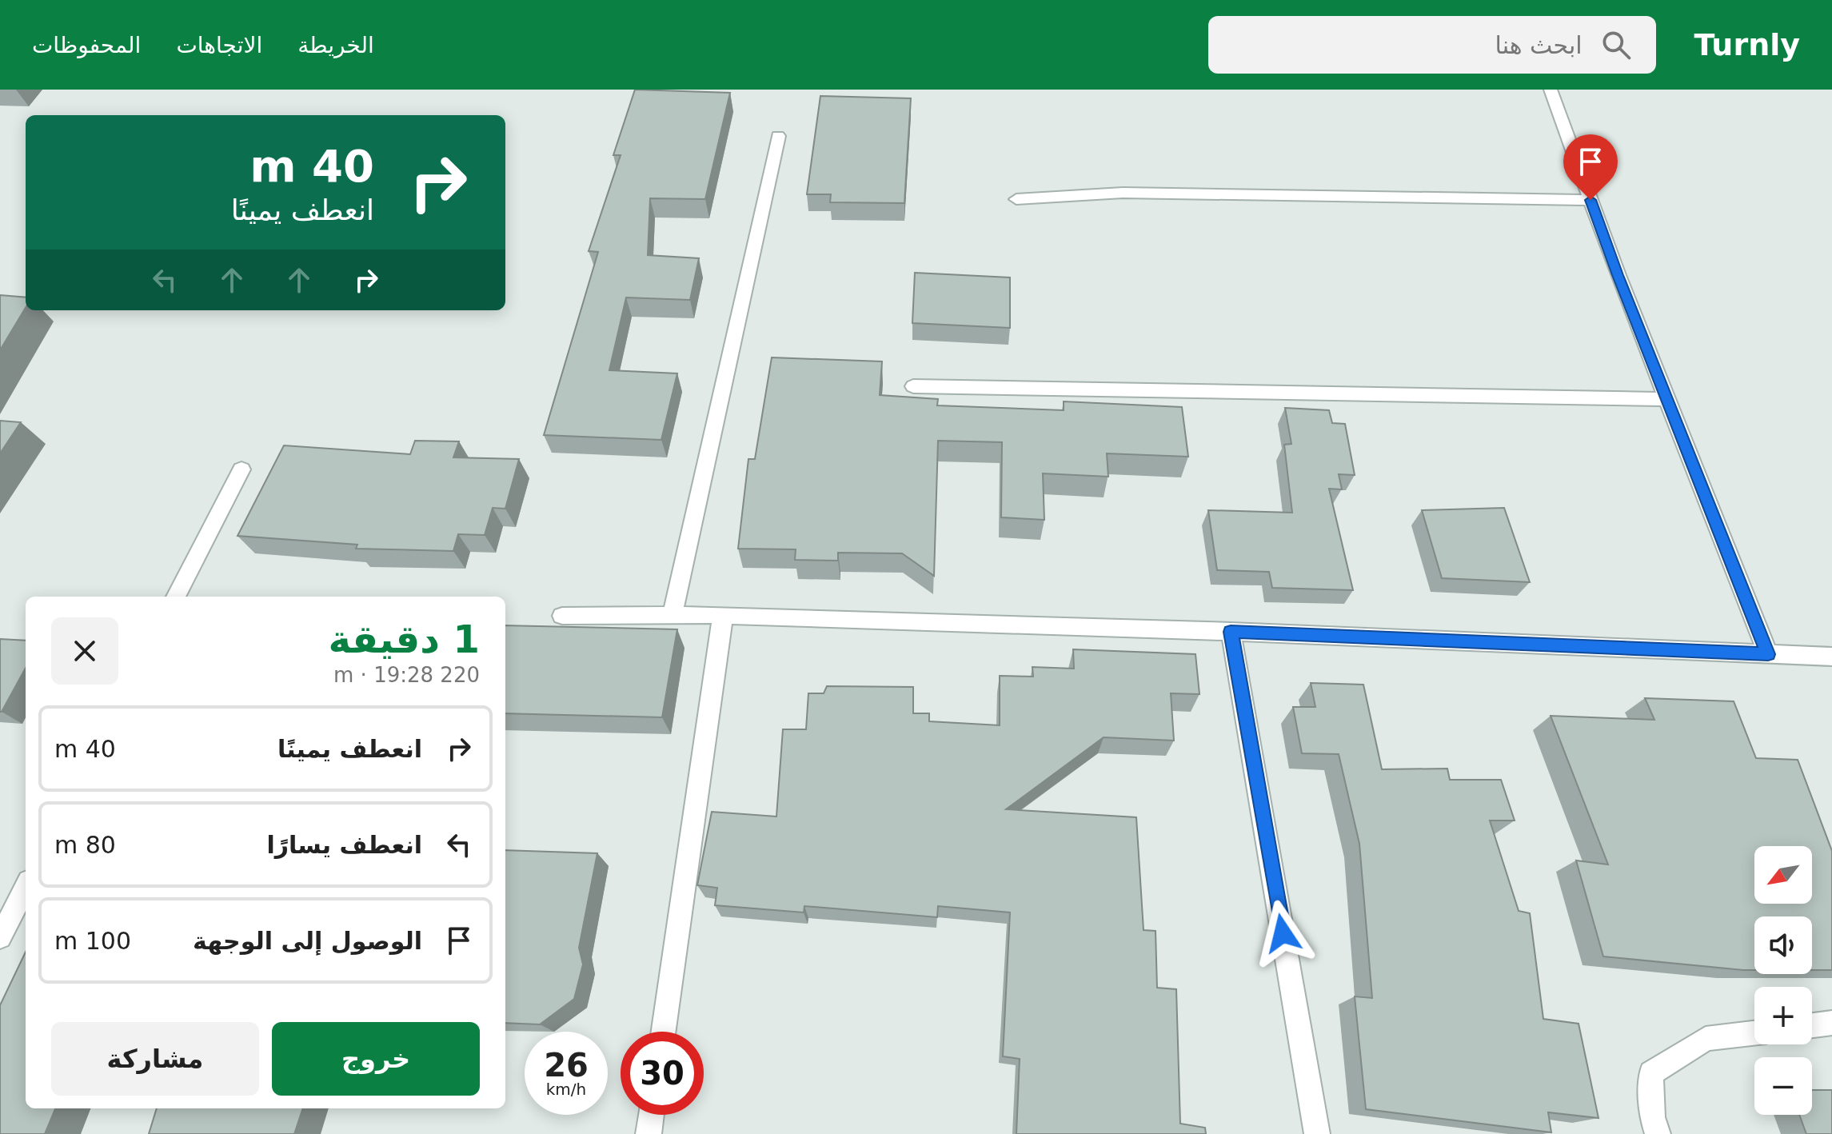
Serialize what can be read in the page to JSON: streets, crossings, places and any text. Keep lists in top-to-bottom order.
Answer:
{
  "north": "bottom left",
  "page": {
    "header": "Turnly",
    "search": "ابحث هنا",
    "nav": ["الخريطة", "الاتجاهات", "المحفوظات"],
    "turn": ["40 m", "انعطف يمينًا"],
    "heading": ["1 دقيقة", "220 m · 19:28"],
    "list": [
      {
        "name": "انعطف يمينًا",
        "value": "40 m"
      },
      {
        "name": "انعطف يسارًا",
        "value": "80 m"
      },
      {
        "name": "الوصول إلى الوجهة",
        "value": "100 m"
      }
    ],
    "map_buttons": ["+", "−"],
    "buttons": ["خروج", "مشاركة"],
    "speed": "26 km/h",
    "limit": "30"
  }
}
